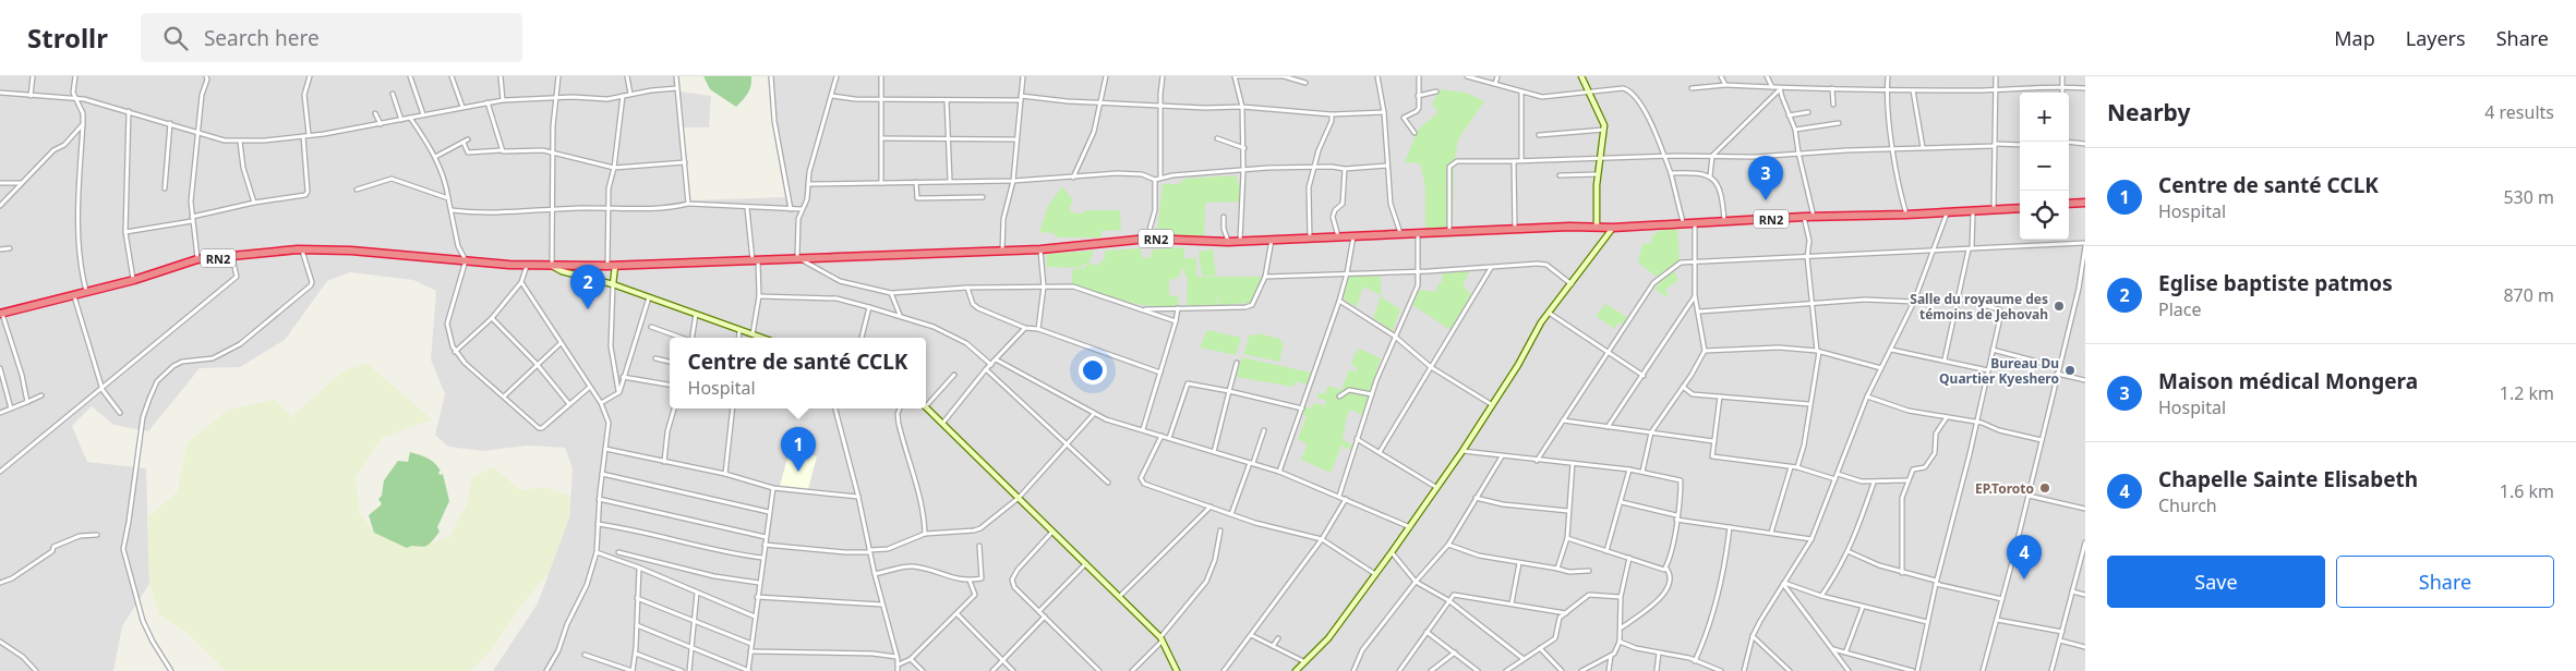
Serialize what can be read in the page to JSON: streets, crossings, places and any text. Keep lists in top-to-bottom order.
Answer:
{
  "streets": {
    "highway": ["RN2"]
  },
  "places": ["Salle du royaume des témoins de Jehovah", "Bureau Du Quartier Kyeshero", "EP.Toroto"],
  "page": {
    "header": "Strollr",
    "search": "Search here",
    "nav": ["Map", "Layers", "Share"],
    "heading": ["Nearby", "4 results"],
    "map_buttons": ["+", "−"],
    "list": [
      {
        "mark": "1",
        "name": "Centre de santé CCLK",
        "note": "Hospital",
        "value": "530 m"
      },
      {
        "mark": "2",
        "name": "Eglise baptiste patmos",
        "note": "Place",
        "value": "870 m"
      },
      {
        "mark": "3",
        "name": "Maison médical Mongera",
        "note": "Hospital",
        "value": "1.2 km"
      },
      {
        "mark": "4",
        "name": "Chapelle Sainte Elisabeth",
        "note": "Church",
        "value": "1.6 km"
      }
    ],
    "pins": [
      "3",
      "2",
      "1",
      "4"
    ],
    "popup": ["Centre de santé CCLK", "Hospital"],
    "buttons": ["Save", "Share"]
  }
}
